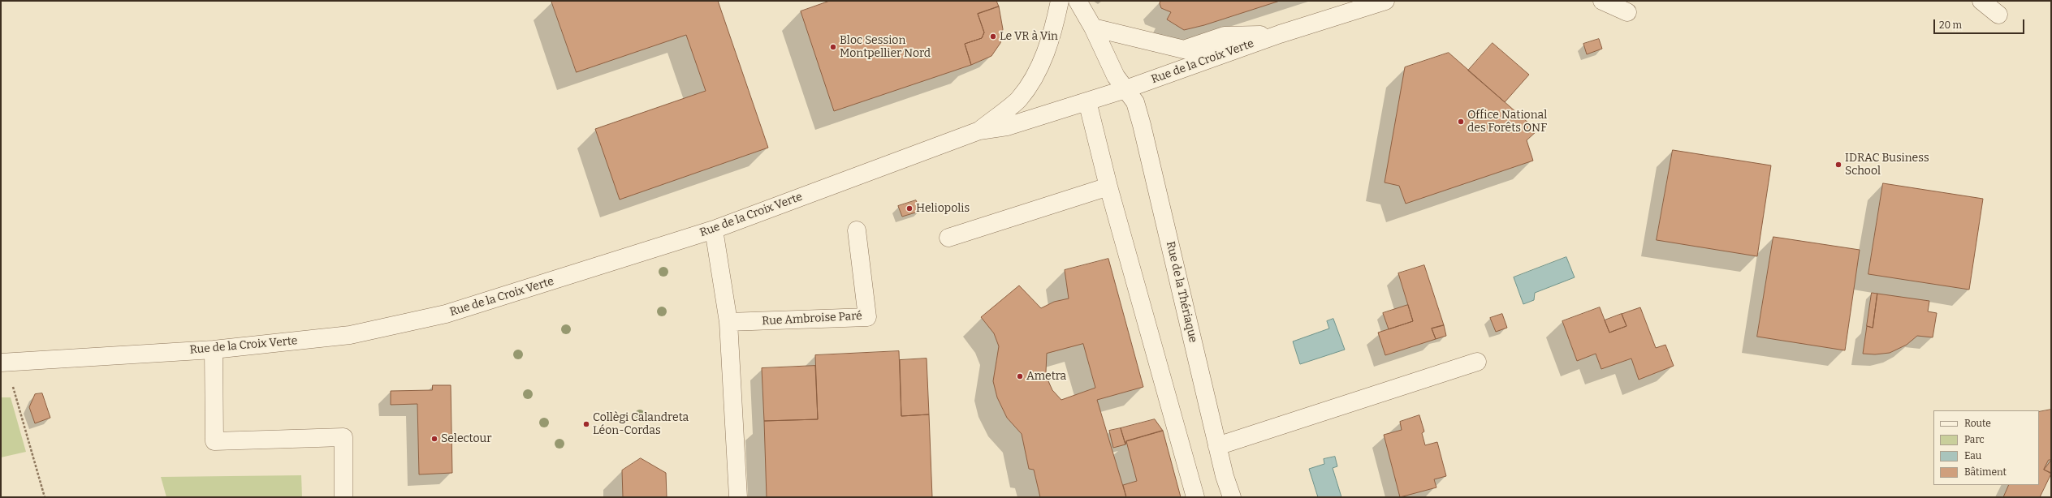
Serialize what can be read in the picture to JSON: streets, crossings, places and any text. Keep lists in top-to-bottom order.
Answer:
{
  "streets": {
    "street": ["Rue de la Croix Verte", "Rue de la Thériaque", "Rue Ambroise Paré"]
  },
  "crossings": [
    ["Rue de la Croix Verte", "Rue de la Thériaque"]
  ],
  "places": [
    "Le VR à Vin",
    "Bloc Session Montpellier Nord",
    "Office National des Forêts ONF",
    "IDRAC Business School",
    "Heliopolis",
    "Ametra",
    "Collègi Calandreta Léon-Cordas",
    "Selectour"
  ],
  "legend": [
    "Route",
    "Parc",
    "Eau",
    "Bâtiment"
  ],
  "scale_bar": "20 m"
}
